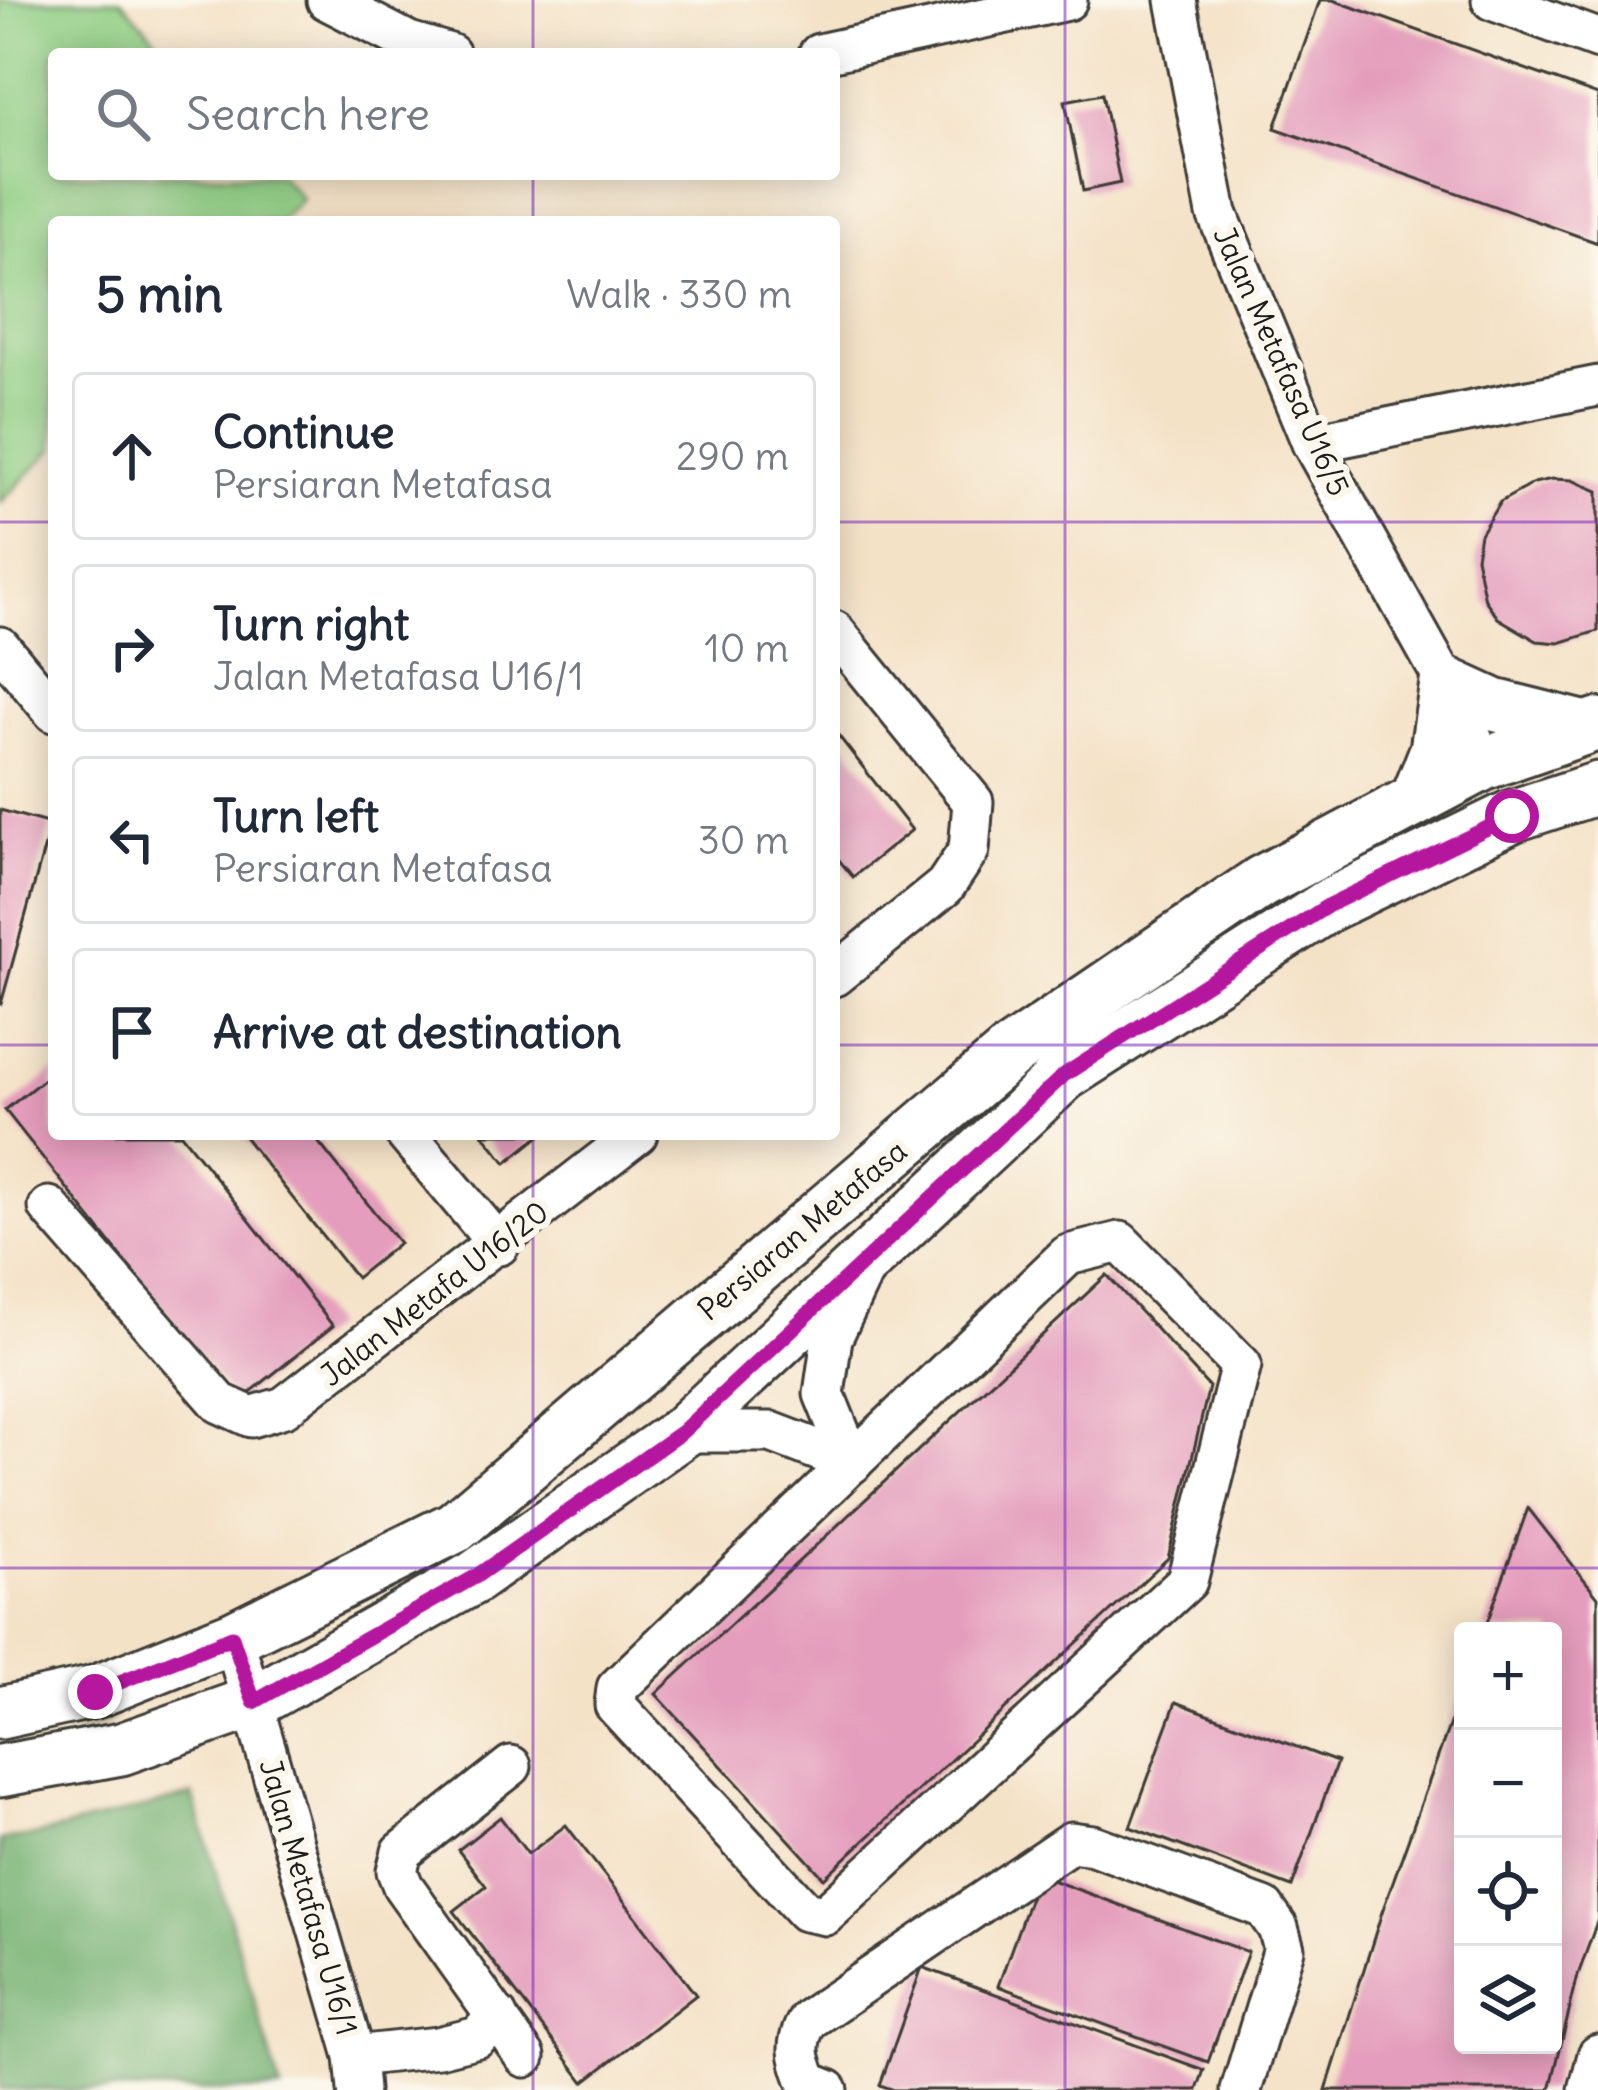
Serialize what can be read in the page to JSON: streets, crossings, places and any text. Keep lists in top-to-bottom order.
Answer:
{
  "streets": {
    "main road": ["Persiaran Metafasa"],
    "street": ["Jalan Metafasa U16/5", "Jalan Metafa U16/20", "Jalan Metafasa U16/1"]
  },
  "crossings": [
    ["Jalan Metafasa U16/5", "Persiaran Metafasa"],
    ["Persiaran Metafasa", "Jalan Metafasa U16/1"]
  ],
  "page": {
    "search": "Search here",
    "heading": ["5 min", "Walk · 330 m"],
    "list": [
      ["Continue", "Persiaran Metafasa", "290 m"],
      ["Turn right", "Jalan Metafasa U16/1", "10 m"],
      ["Turn left", "Persiaran Metafasa", "30 m"],
      "Arrive at destination"
    ],
    "map_buttons": ["+", "−"]
  }
}
